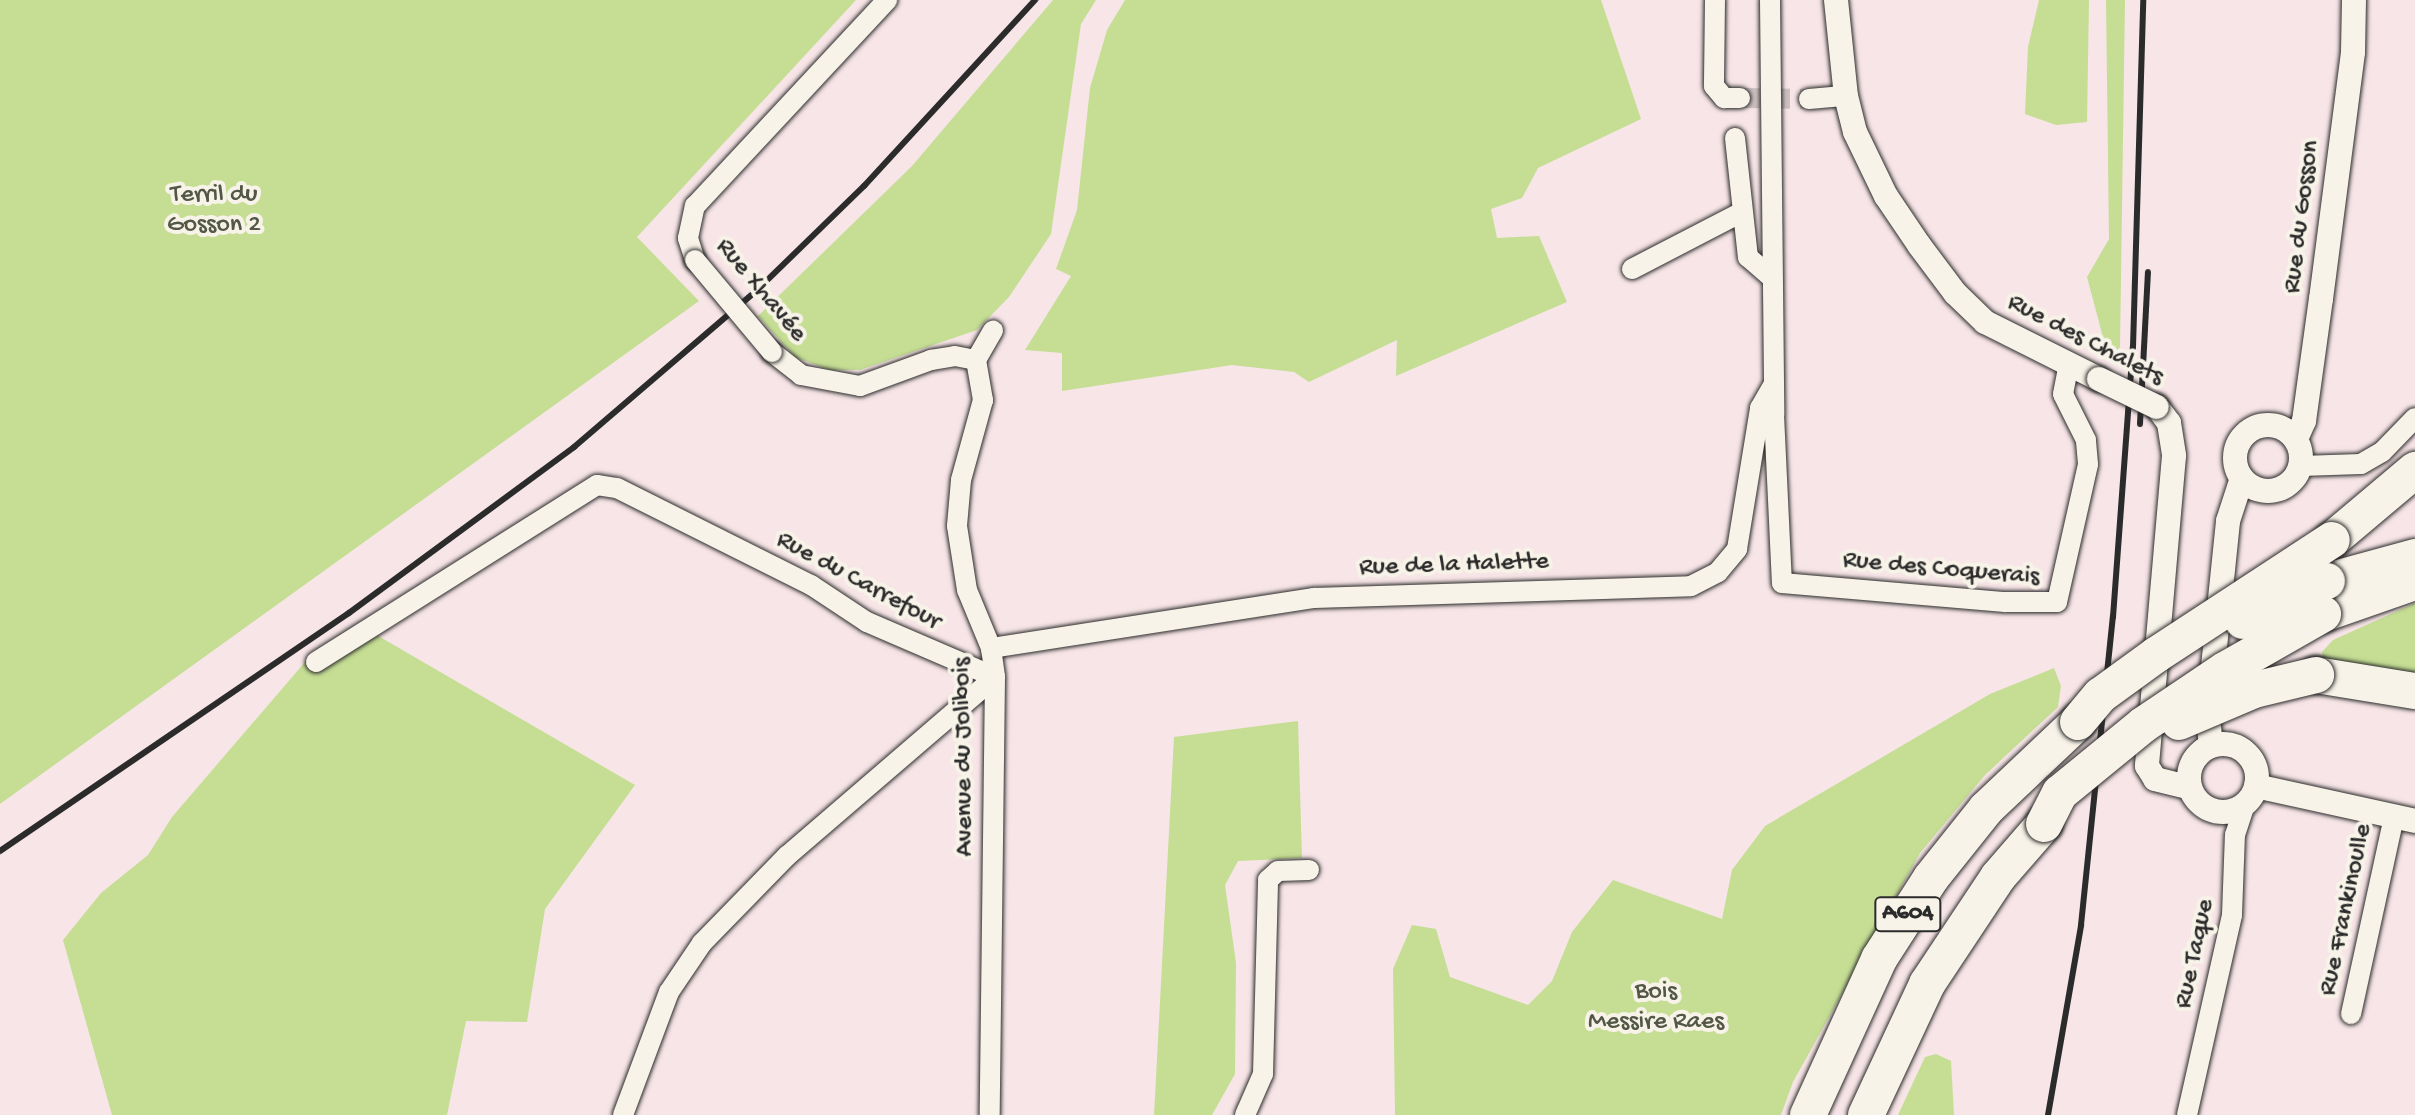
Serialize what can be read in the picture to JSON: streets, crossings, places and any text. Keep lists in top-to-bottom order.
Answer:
{
  "streets": {
    "highway": ["A604"],
    "street": [
      "Rue du Gosson",
      "Rue Xhavée",
      "Rue des Chalets",
      "Rue de la Halette",
      "Rue des Coquerais",
      "Rue du Carrefour",
      "Avenue du Jolibois",
      "Rue Frankinoulle",
      "Rue Taque"
    ]
  },
  "crossings": [
    ["Rue Xhavée", "Avenue du Jolibois"],
    ["Rue des Chalets", "Rue des Coquerais"],
    ["Rue des Chalets", "Rue Taque"],
    ["Rue de la Halette", "Rue des Coquerais"],
    ["Rue de la Halette", "Avenue du Jolibois"],
    ["Rue du Carrefour", "Avenue du Jolibois"]
  ],
  "parks": ["Terril du Gosson 2", "Bois Messire Raes"]
}
